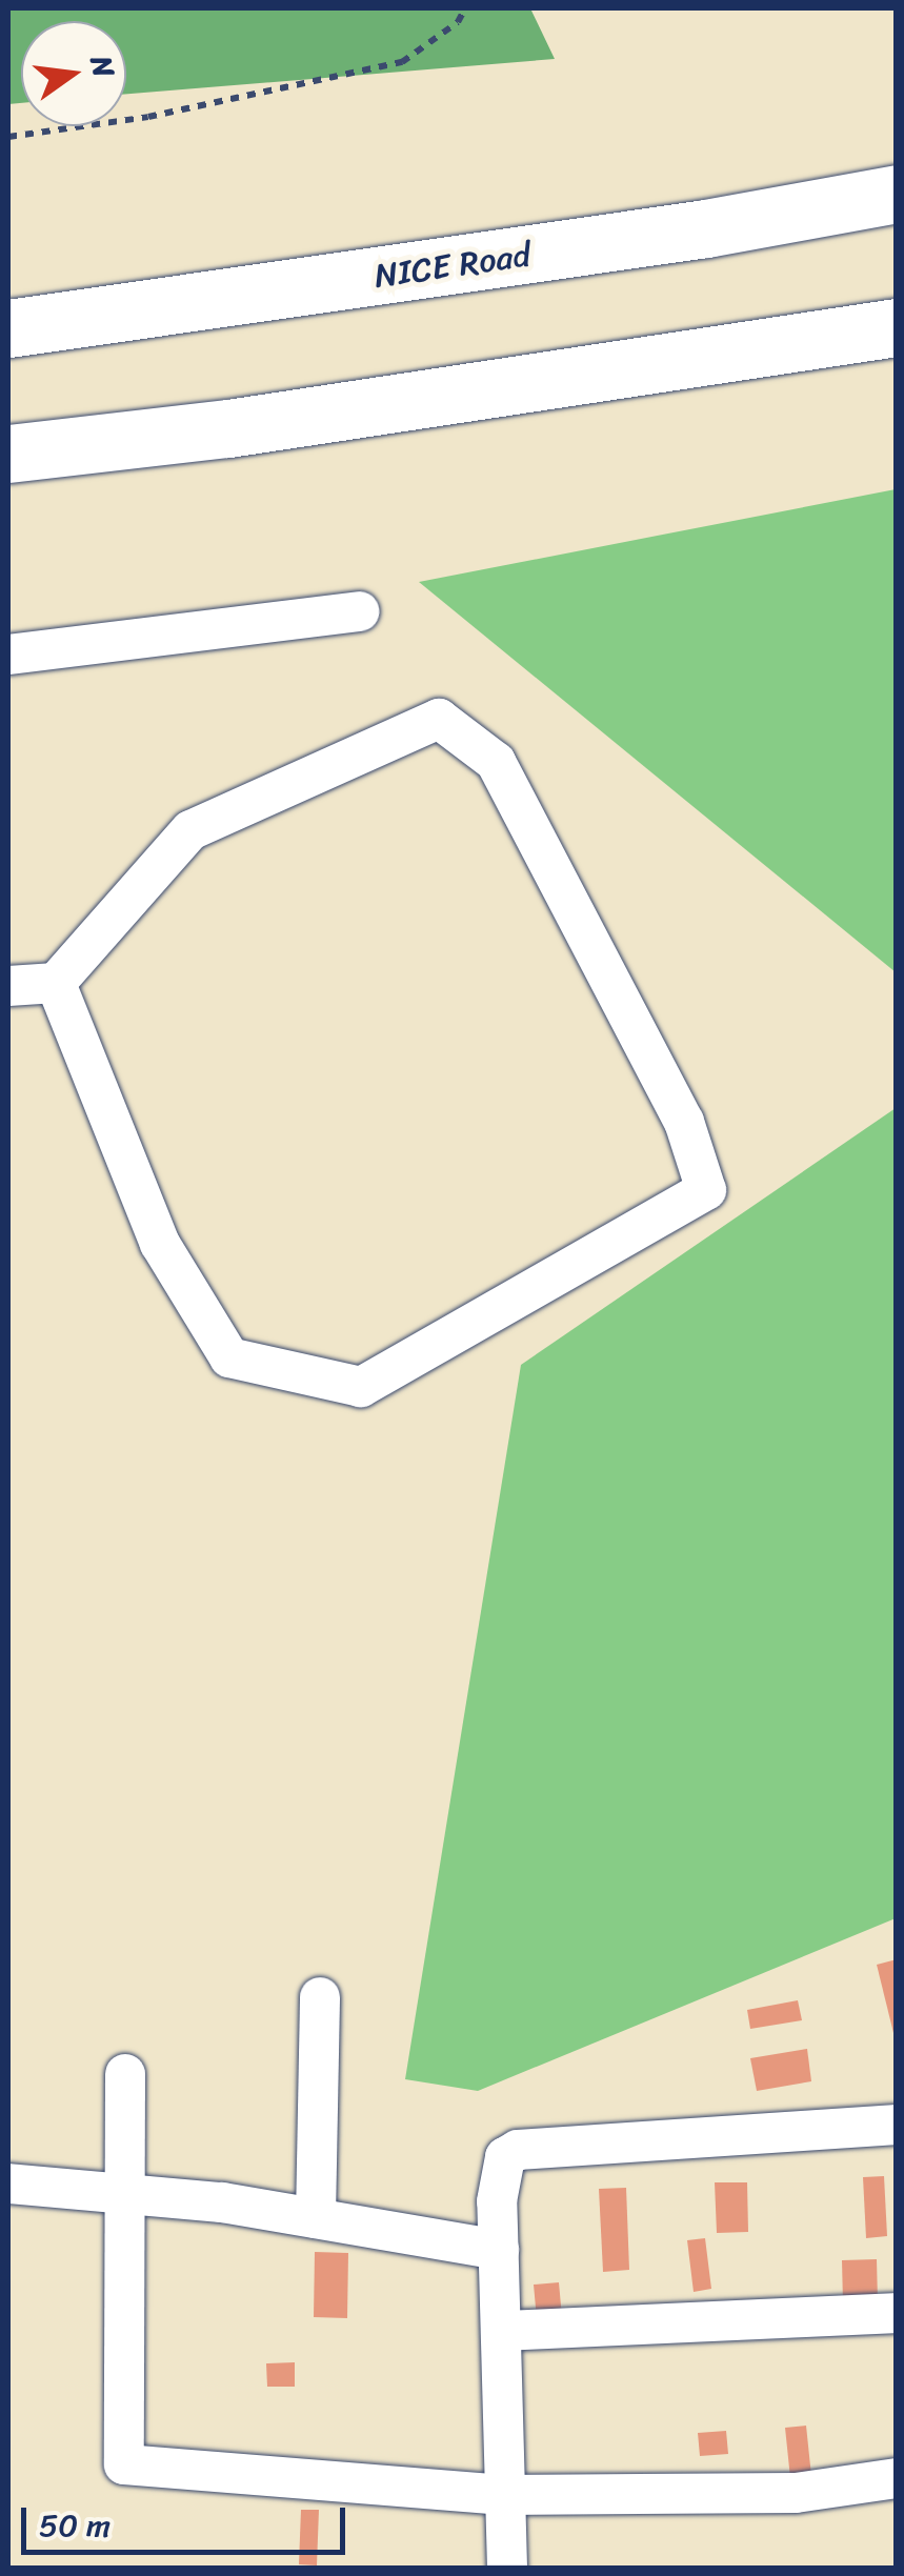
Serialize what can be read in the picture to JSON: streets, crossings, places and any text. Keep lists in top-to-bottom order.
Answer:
{
  "streets": {
    "highway": ["NICE Road"]
  },
  "scale_bar": "50 m",
  "north": "right"
}
